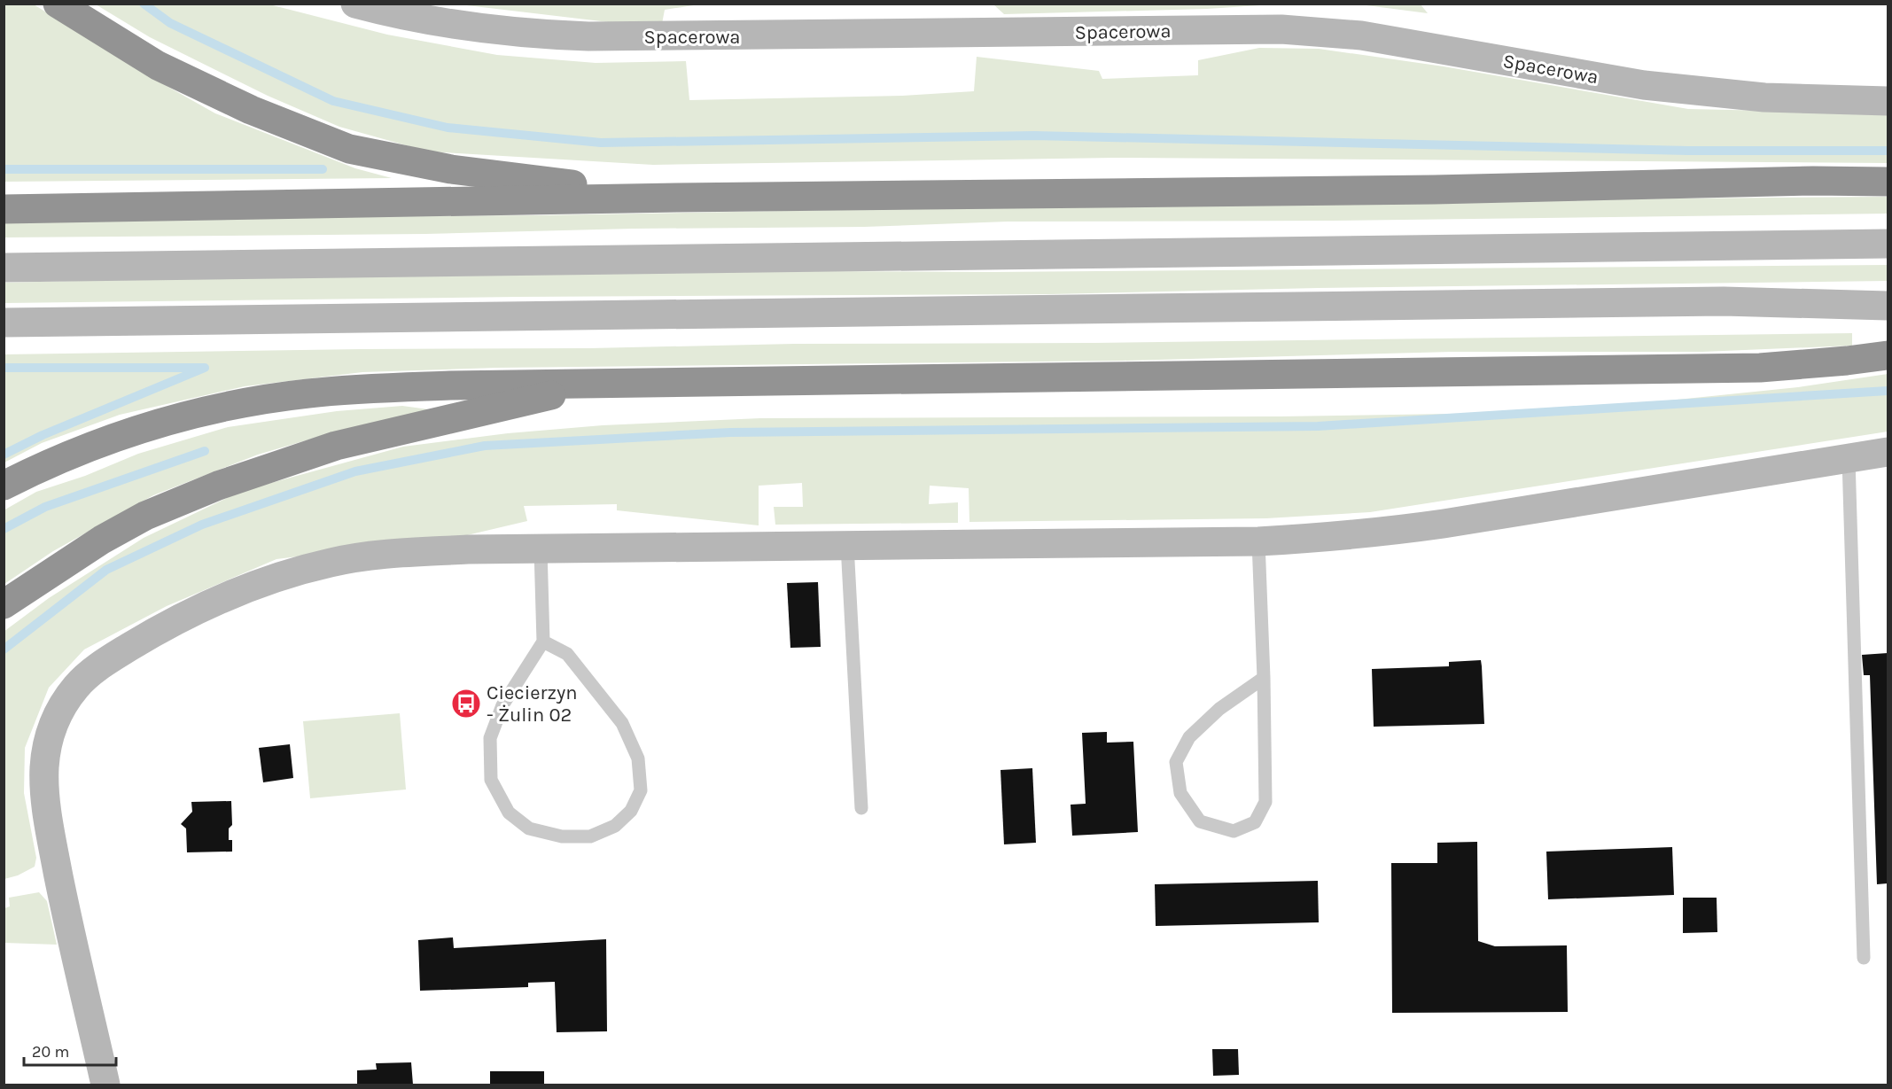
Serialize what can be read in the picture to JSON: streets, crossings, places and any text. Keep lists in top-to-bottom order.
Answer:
{
  "streets": {
    "street": ["Spacerowa"]
  },
  "places": {
    "bus stop": ["Ciecierzyn - Żulin 02"]
  },
  "scale_bar": "20 m"
}
